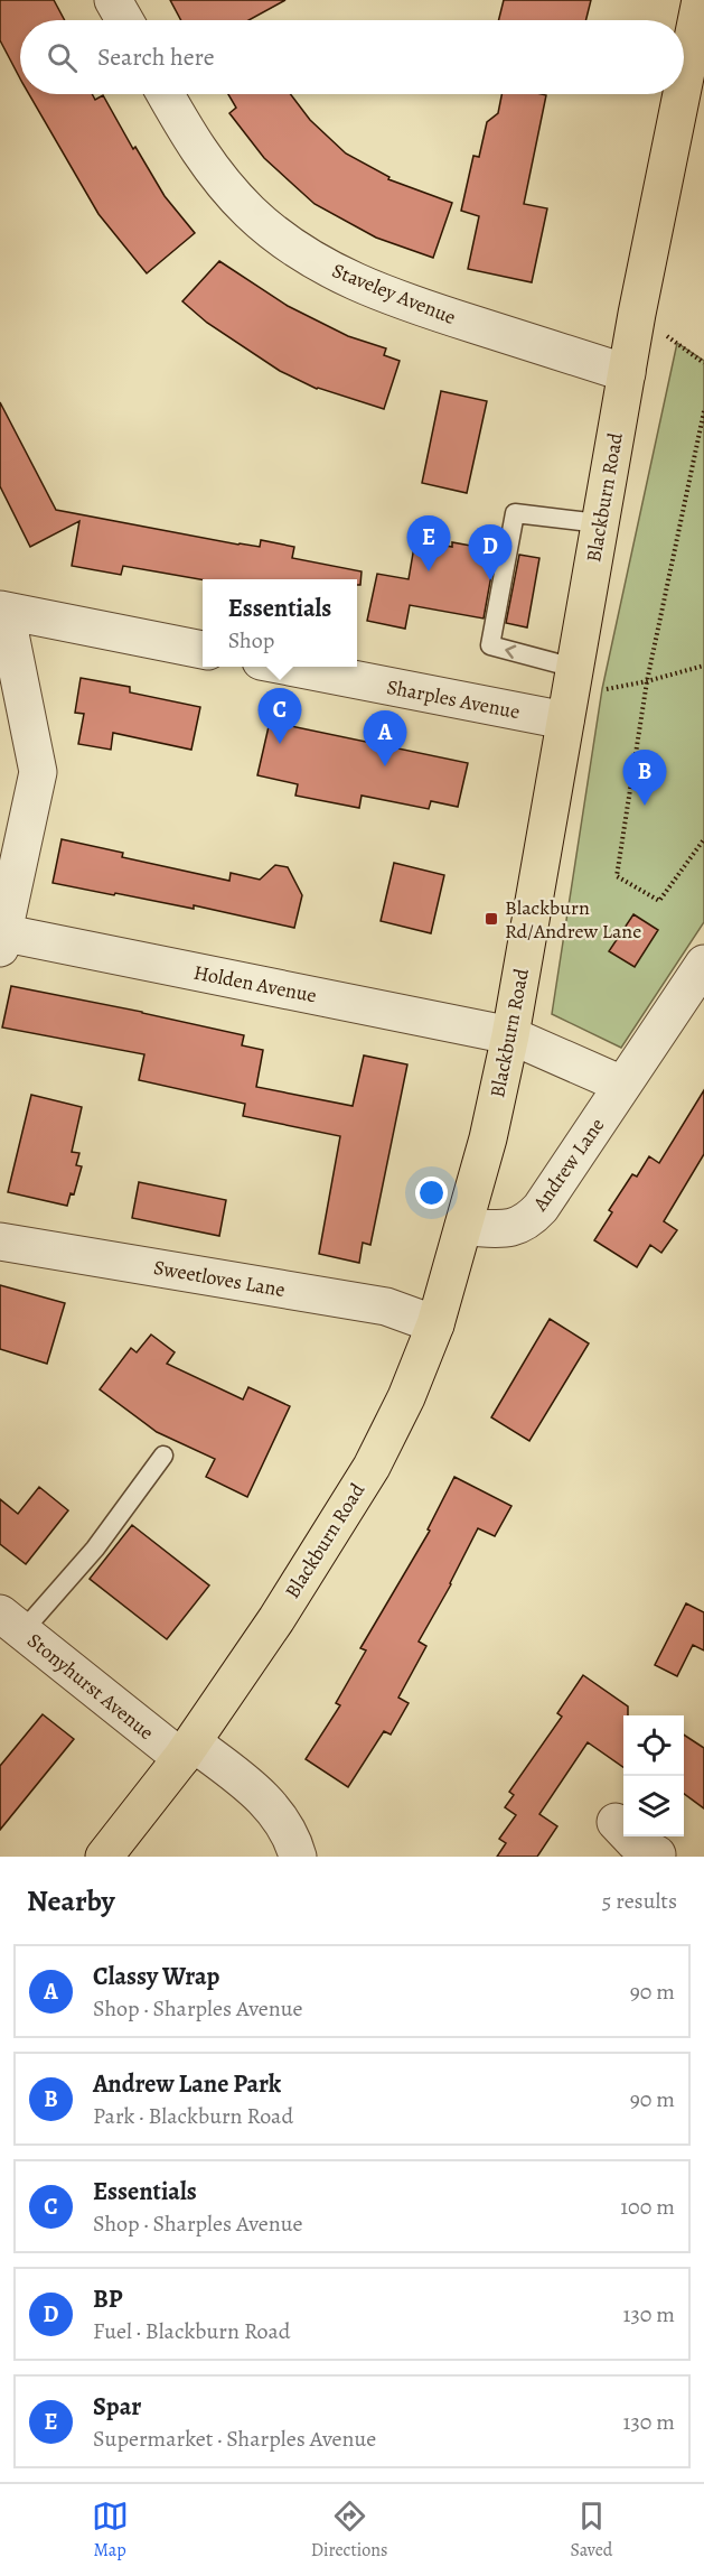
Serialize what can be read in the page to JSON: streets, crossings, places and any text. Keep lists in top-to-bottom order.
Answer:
{
  "streets": {
    "highway": ["Blackburn Road"],
    "street": [
      "Staveley Avenue",
      "Sharples Avenue",
      "Holden Avenue",
      "Andrew Lane",
      "Sweetloves Lane",
      "Stonyhurst Avenue"
    ]
  },
  "crossings": [
    ["Staveley Avenue", "Blackburn Road"],
    ["Blackburn Road", "Sharples Avenue"],
    ["Blackburn Road", "Holden Avenue"],
    ["Blackburn Road", "Andrew Lane"],
    ["Blackburn Road", "Sweetloves Lane"],
    ["Blackburn Road", "Stonyhurst Avenue"]
  ],
  "places": {
    "transit": ["Blackburn Rd/Andrew Lane"]
  },
  "page": {
    "search": "Search here",
    "pins": [
      "E",
      "D",
      "C",
      "A",
      "B"
    ],
    "popup": ["Essentials", "Shop"],
    "heading": ["Nearby", "5 results"],
    "list": [
      {
        "mark": "A",
        "name": "Classy Wrap",
        "note": "Shop · Sharples Avenue",
        "value": "90 m"
      },
      {
        "mark": "B",
        "name": "Andrew Lane Park",
        "note": "Park · Blackburn Road",
        "value": "90 m"
      },
      {
        "mark": "C",
        "name": "Essentials",
        "note": "Shop · Sharples Avenue",
        "value": "100 m"
      },
      {
        "mark": "D",
        "name": "BP",
        "note": "Fuel · Blackburn Road",
        "value": "130 m"
      },
      {
        "mark": "E",
        "name": "Spar",
        "note": "Supermarket · Sharples Avenue",
        "value": "130 m"
      }
    ],
    "nav": ["Map", "Directions", "Saved"]
  }
}
